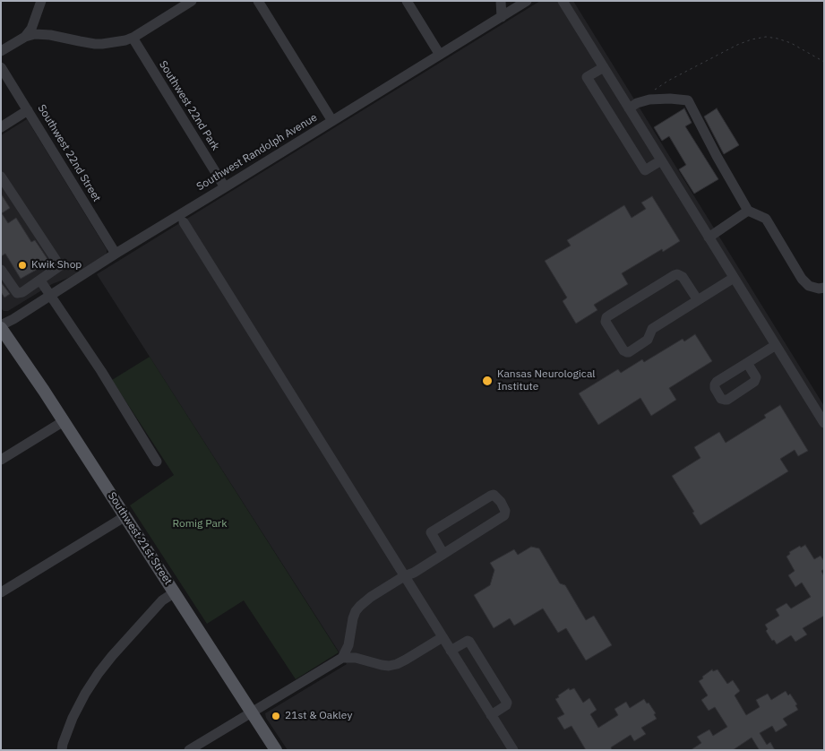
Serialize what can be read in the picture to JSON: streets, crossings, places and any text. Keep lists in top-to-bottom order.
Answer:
{
  "streets": {
    "main road": ["Southwest 21st Street"],
    "street": ["Southwest 22nd Park", "Southwest Randolph Avenue", "Southwest 22nd Street"]
  },
  "crossings": [
    ["Southwest 22nd Park", "Southwest Randolph Avenue"],
    ["Southwest Randolph Avenue", "Southwest 22nd Street"],
    ["Southwest Randolph Avenue", "Southwest 21st Street"]
  ],
  "parks": ["Romig Park"],
  "places": ["Kwik Shop", "Kansas Neurological Institute", "21st & Oakley"]
}
